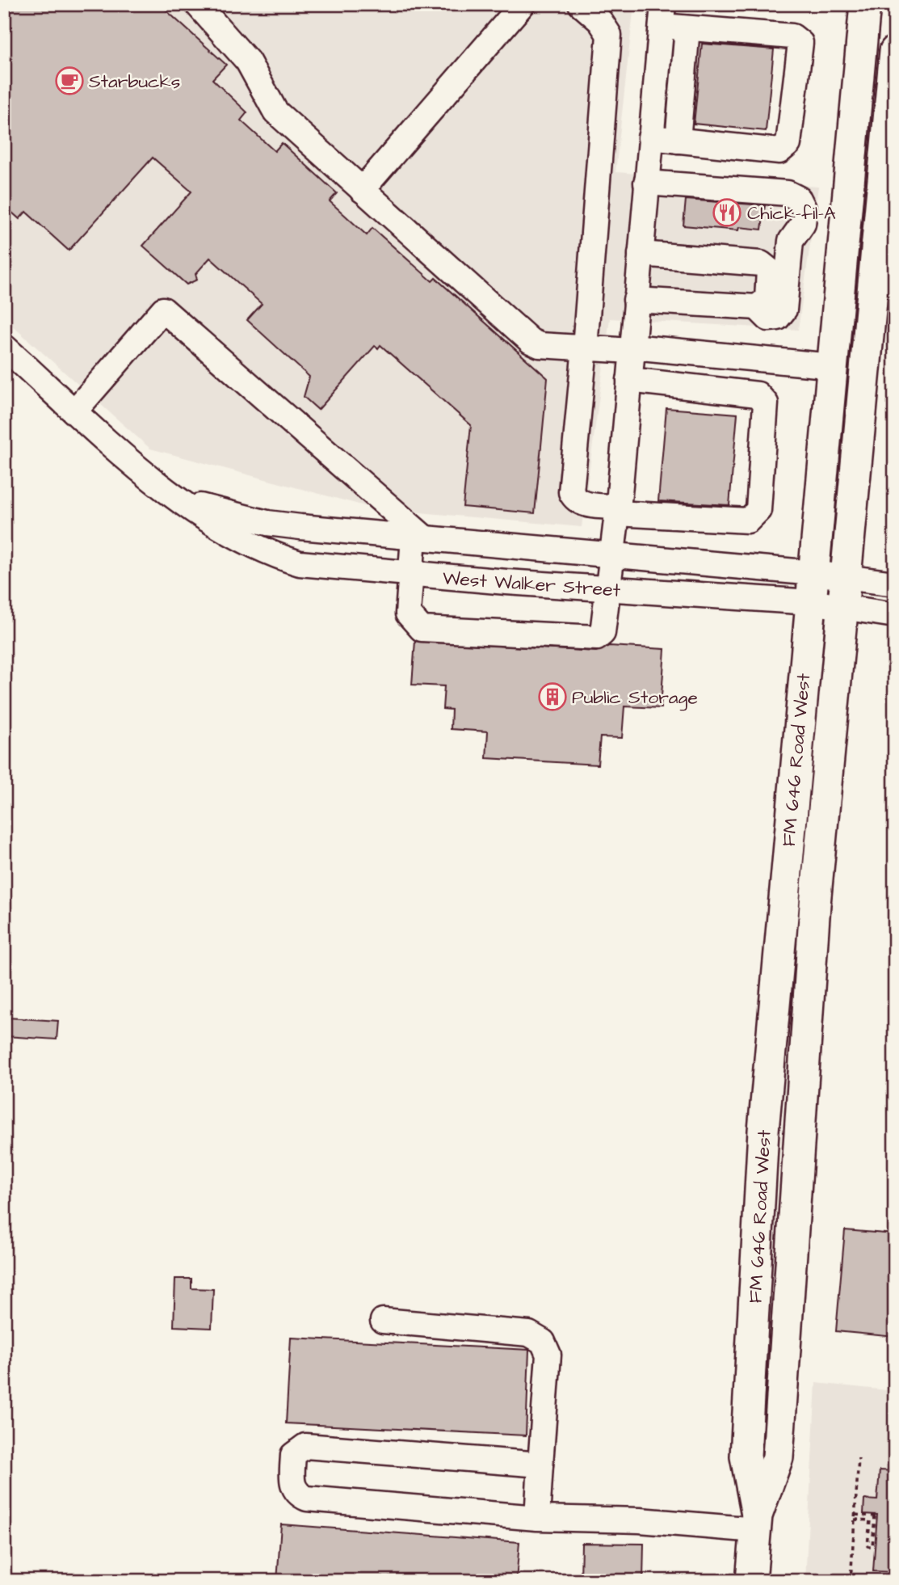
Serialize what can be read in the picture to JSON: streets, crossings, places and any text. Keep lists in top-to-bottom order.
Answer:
{
  "streets": {
    "main road": ["FM 646 Road West"],
    "street": ["West Walker Street"]
  },
  "crossings": [
    ["West Walker Street", "FM 646 Road West"]
  ],
  "places": {
    "cafe": ["Starbucks"],
    "restaurant": ["Chick-fil-A"],
    "building": ["Public Storage"]
  }
}
